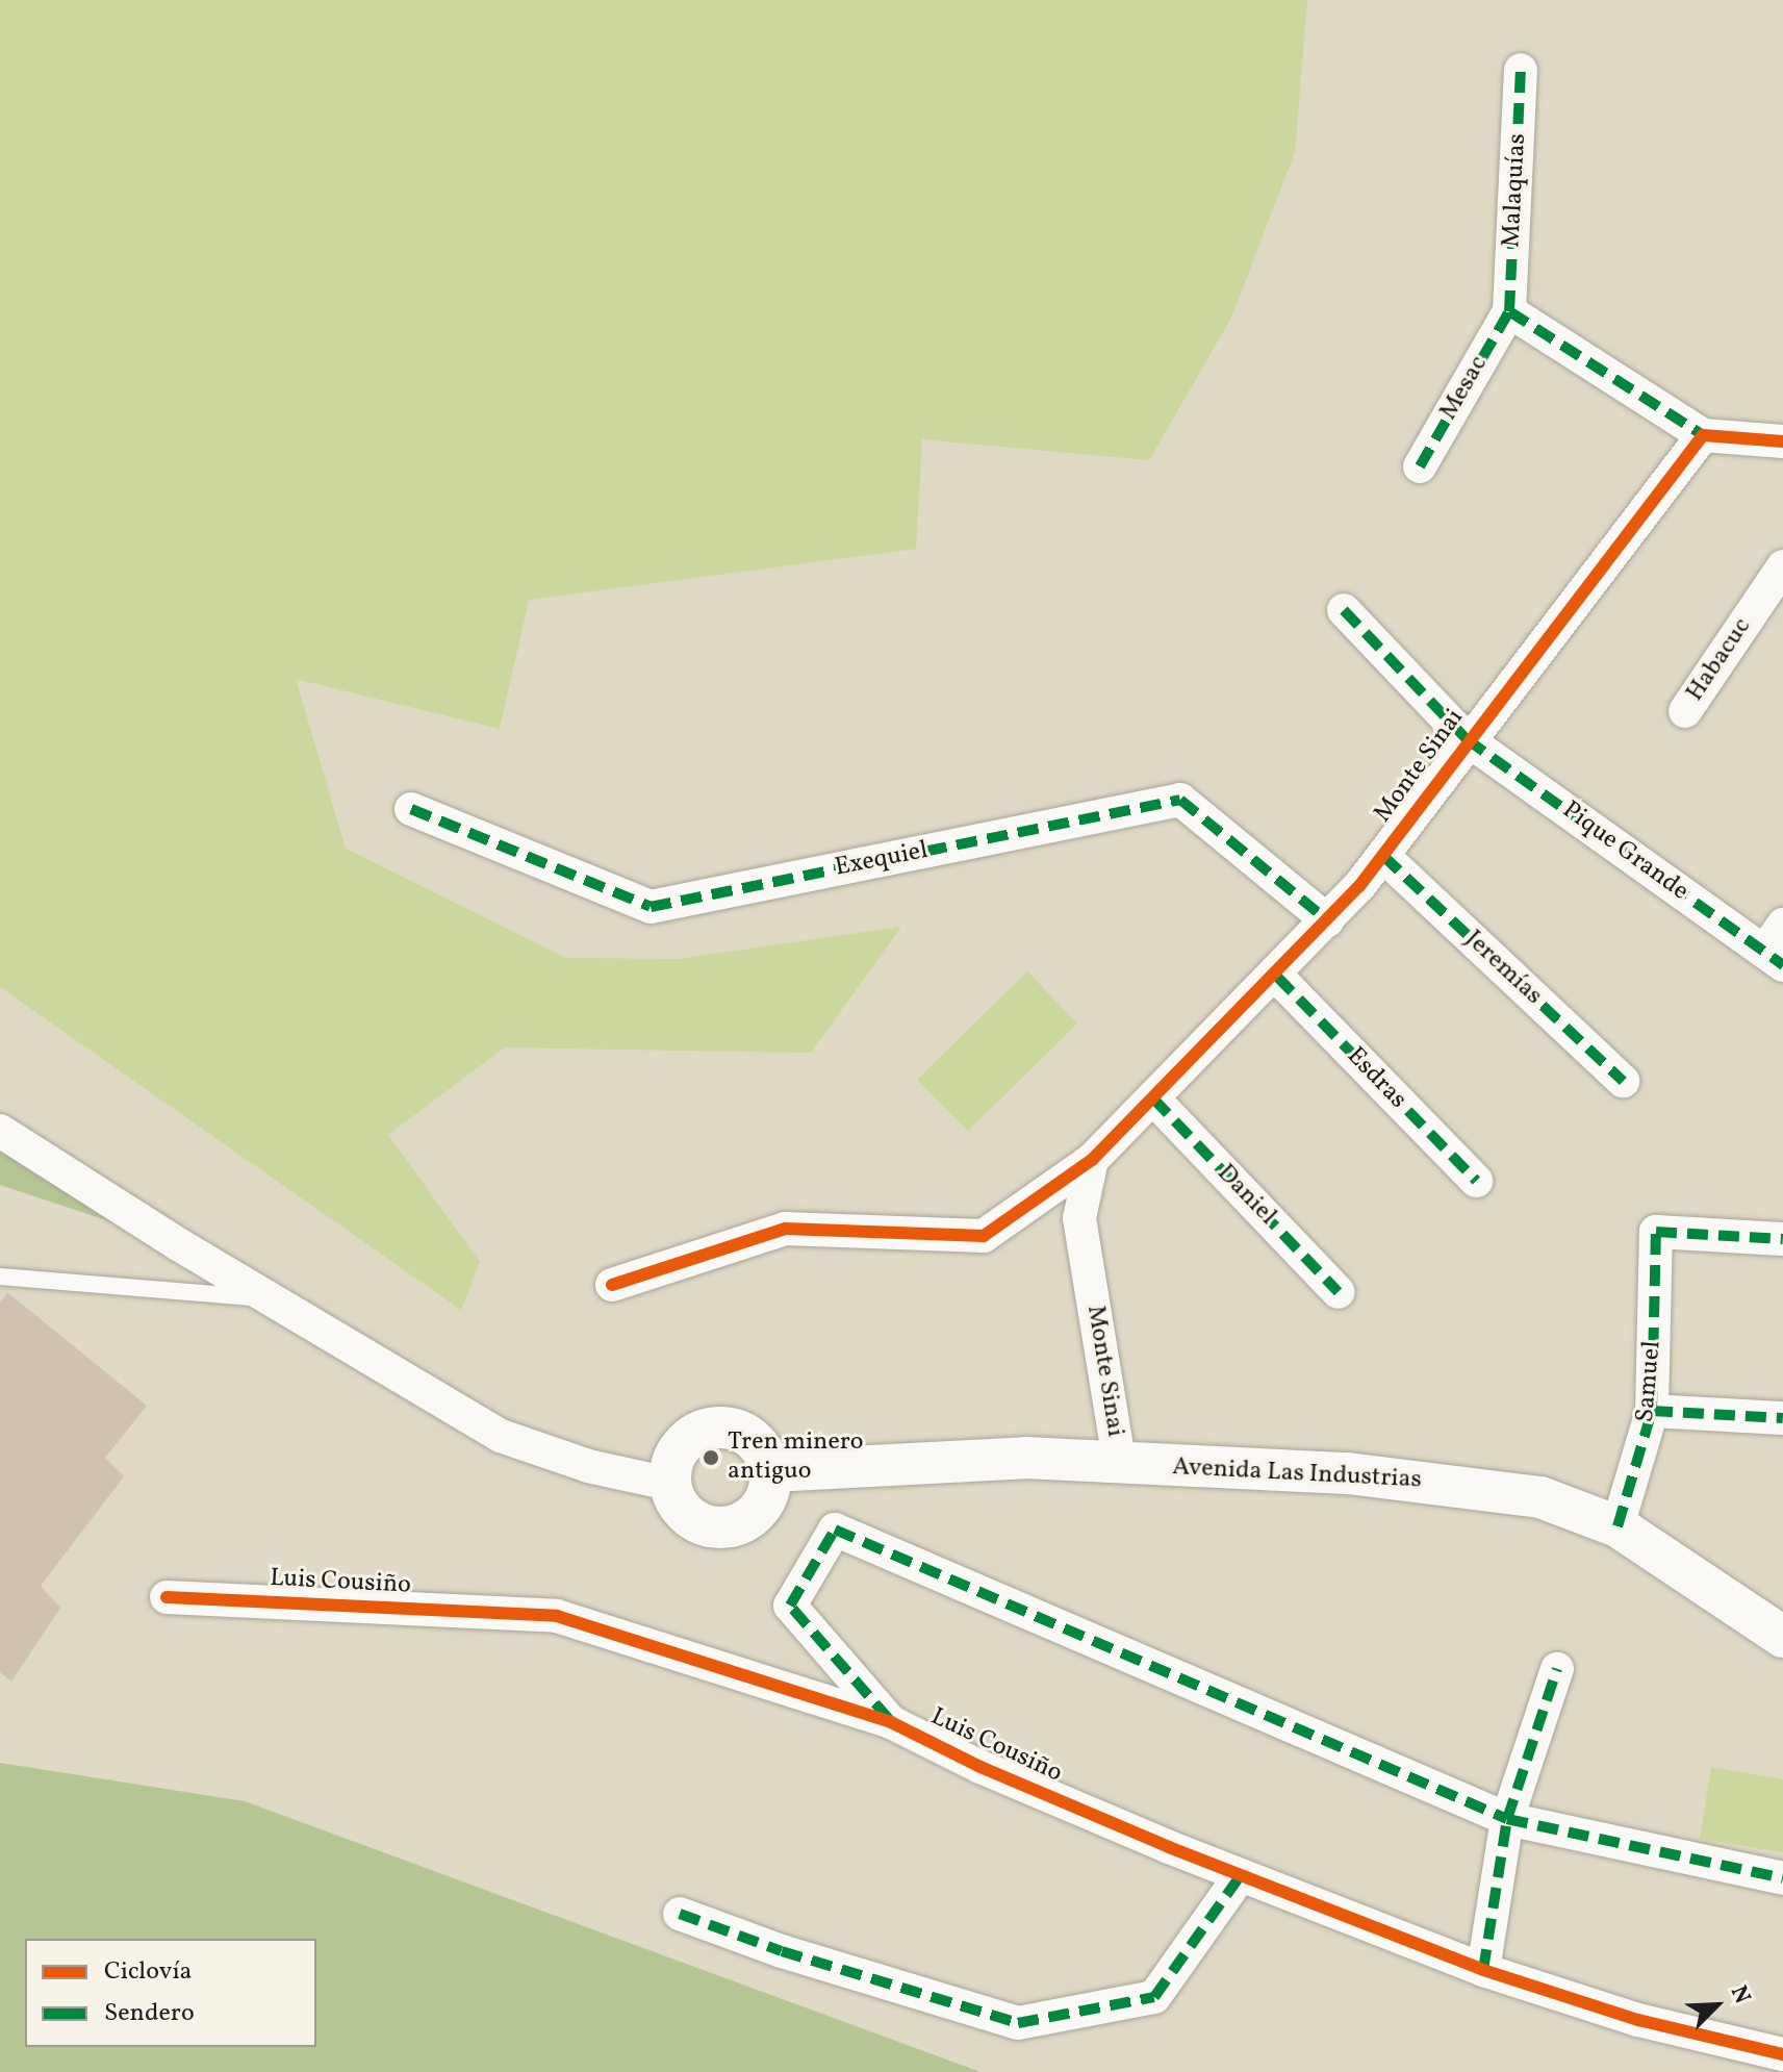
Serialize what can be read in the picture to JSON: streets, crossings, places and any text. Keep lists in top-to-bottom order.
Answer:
{
  "streets": {
    "street": [
      "Malaquías",
      "Mesac",
      "Habacuc",
      "Monte Sinai",
      "Pique Grande",
      "Exequiel",
      "Jeremías",
      "Esdras",
      "Daniel",
      "Samuel",
      "Avenida Las Industrias",
      "Luis Cousiño"
    ]
  },
  "crossings": [
    ["Malaquías", "Mesac"],
    ["Monte Sinai", "Pique Grande"],
    ["Monte Sinai", "Exequiel"],
    ["Monte Sinai", "Jeremías"],
    ["Monte Sinai", "Esdras"],
    ["Monte Sinai", "Daniel"],
    ["Monte Sinai", "Avenida Las Industrias"],
    ["Samuel", "Avenida Las Industrias"]
  ],
  "places": ["Tren minero antiguo"],
  "legend": ["Ciclovía", "Sendero"],
  "north": "top right"
}
